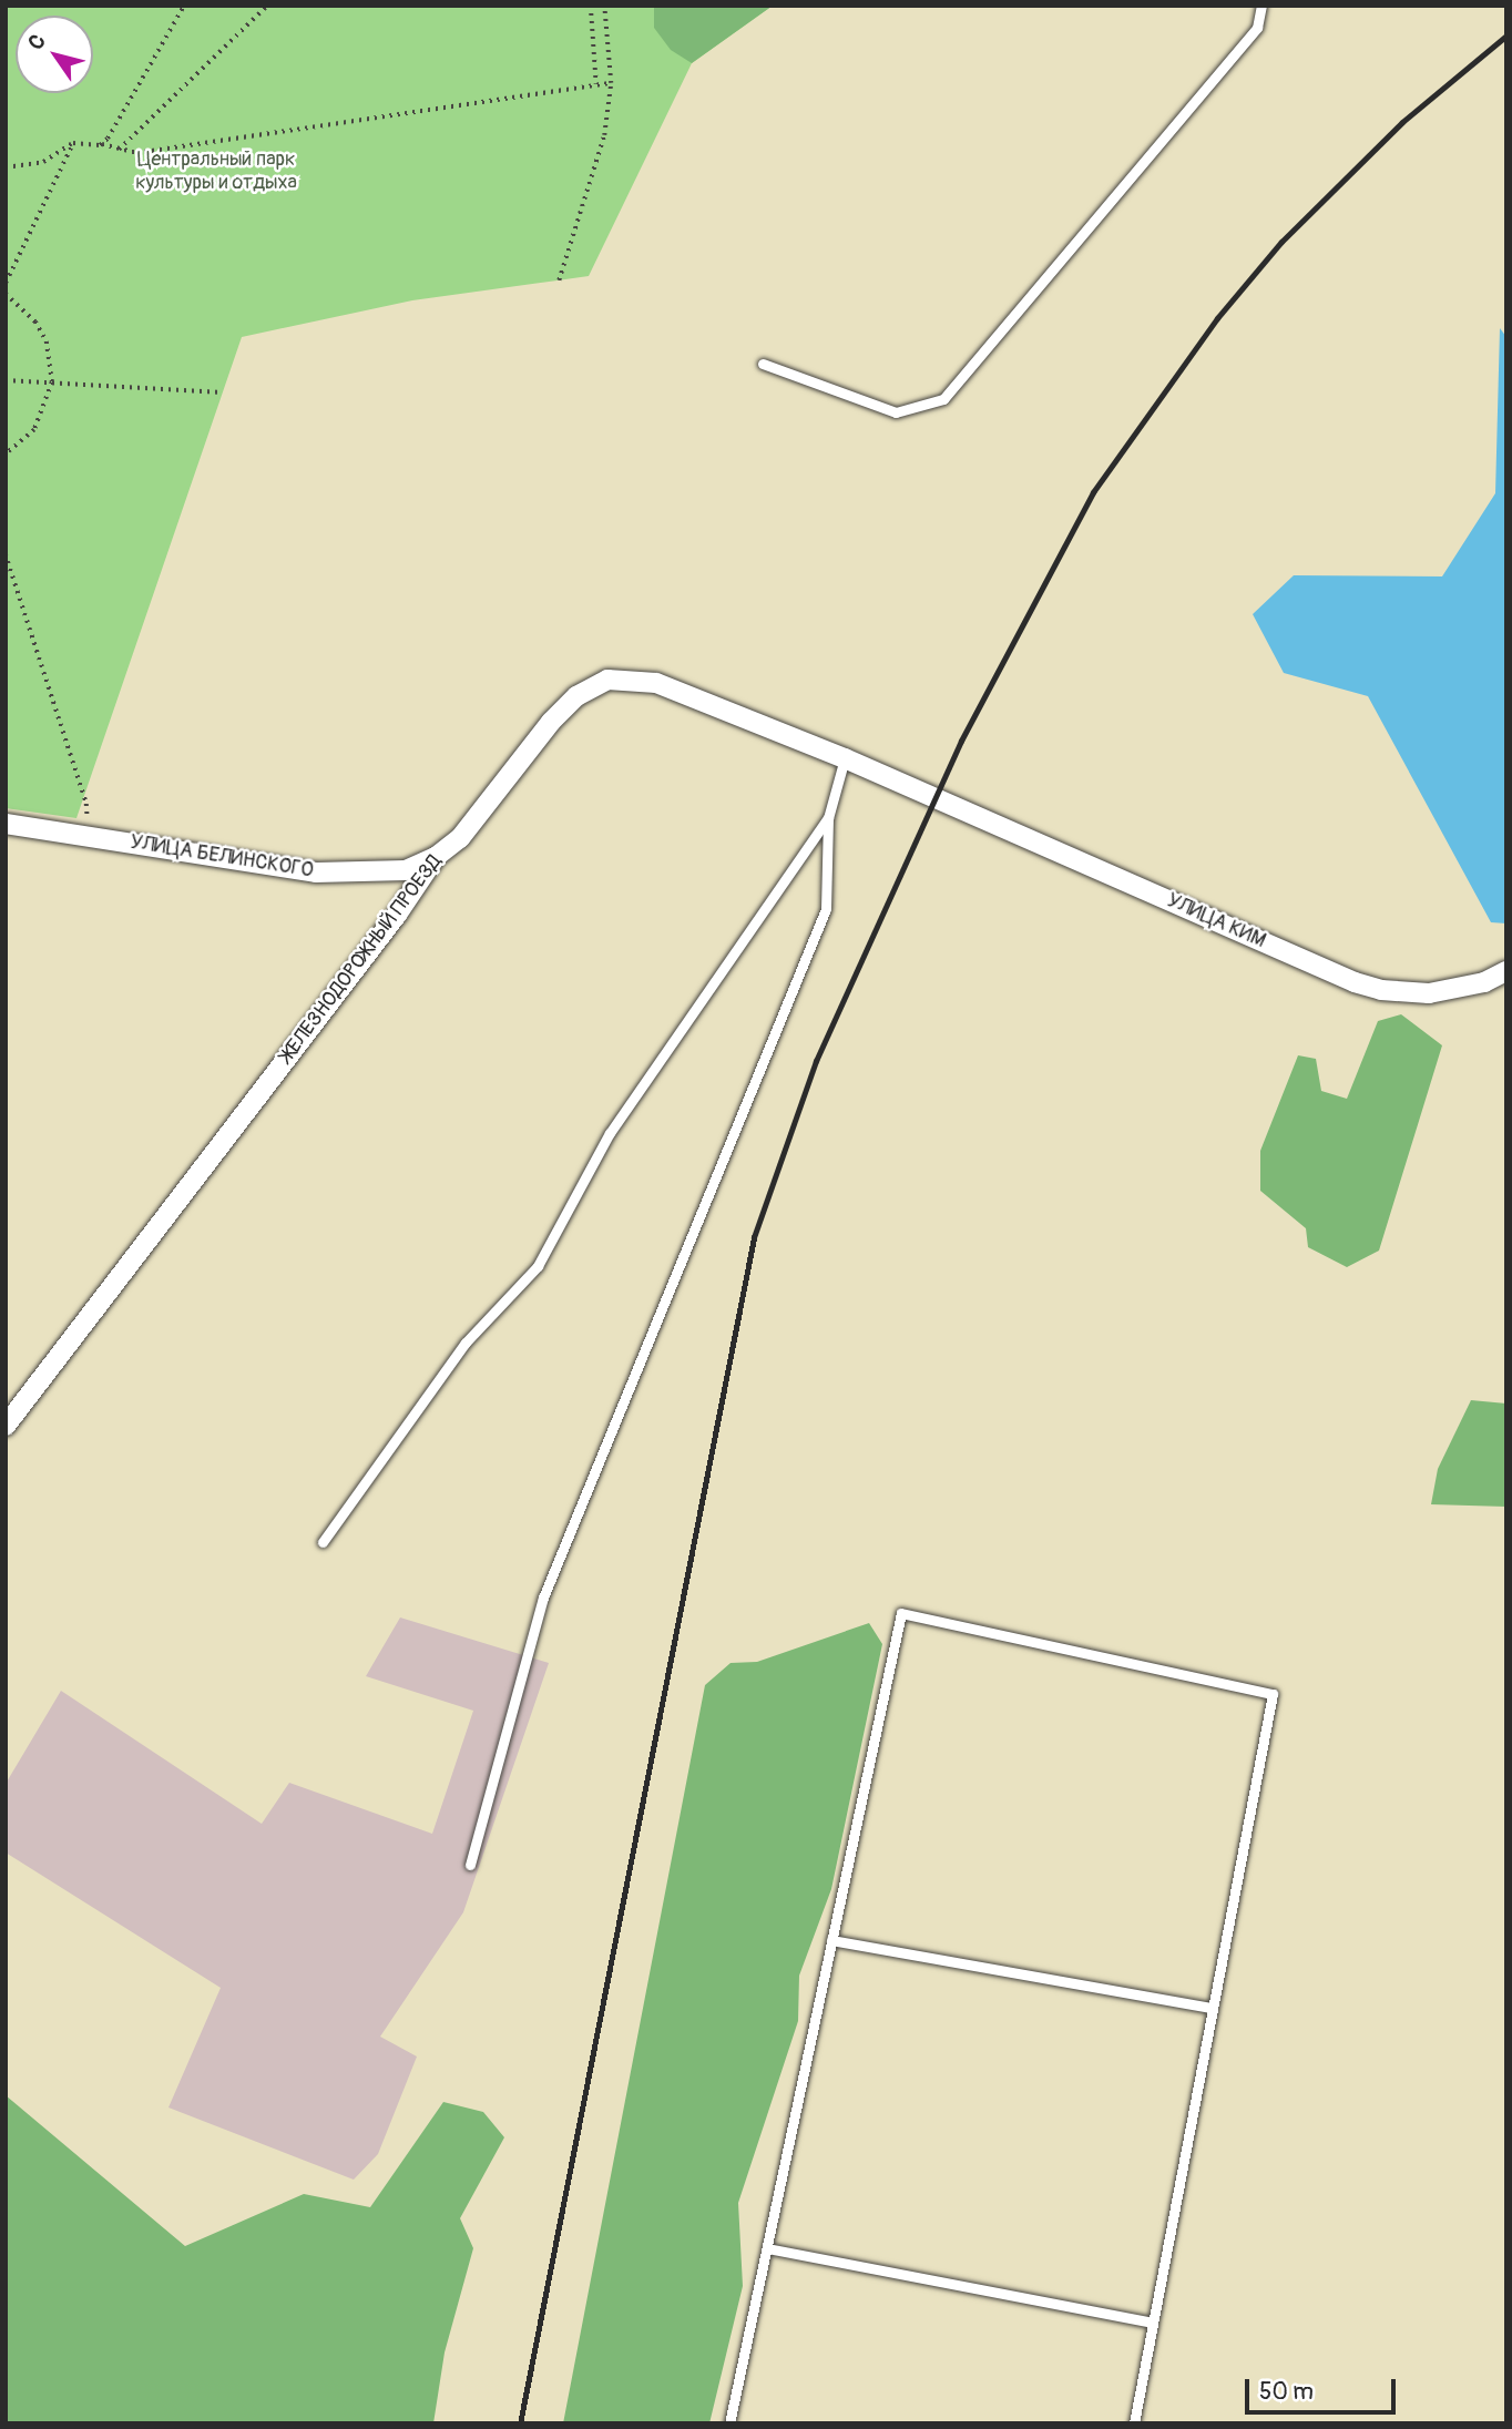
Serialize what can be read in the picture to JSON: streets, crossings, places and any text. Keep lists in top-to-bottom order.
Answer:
{
  "streets": {
    "street": ["УЛИЦА БЕЛИНСКОГО", "УЛИЦА КИМ", "ЖЕЛЕЗНОДОРОЖНЫЙ ПРОЕЗД"]
  },
  "crossings": [
    ["УЛИЦА БЕЛИНСКОГО", "ЖЕЛЕЗНОДОРОЖНЫЙ ПРОЕЗД"],
    ["УЛИЦА КИМ", "ЖЕЛЕЗНОДОРОЖНЫЙ ПРОЕЗД"]
  ],
  "parks": ["Центральный парк культуры и отдыха"],
  "scale_bar": "50 m",
  "north": "top left"
}
